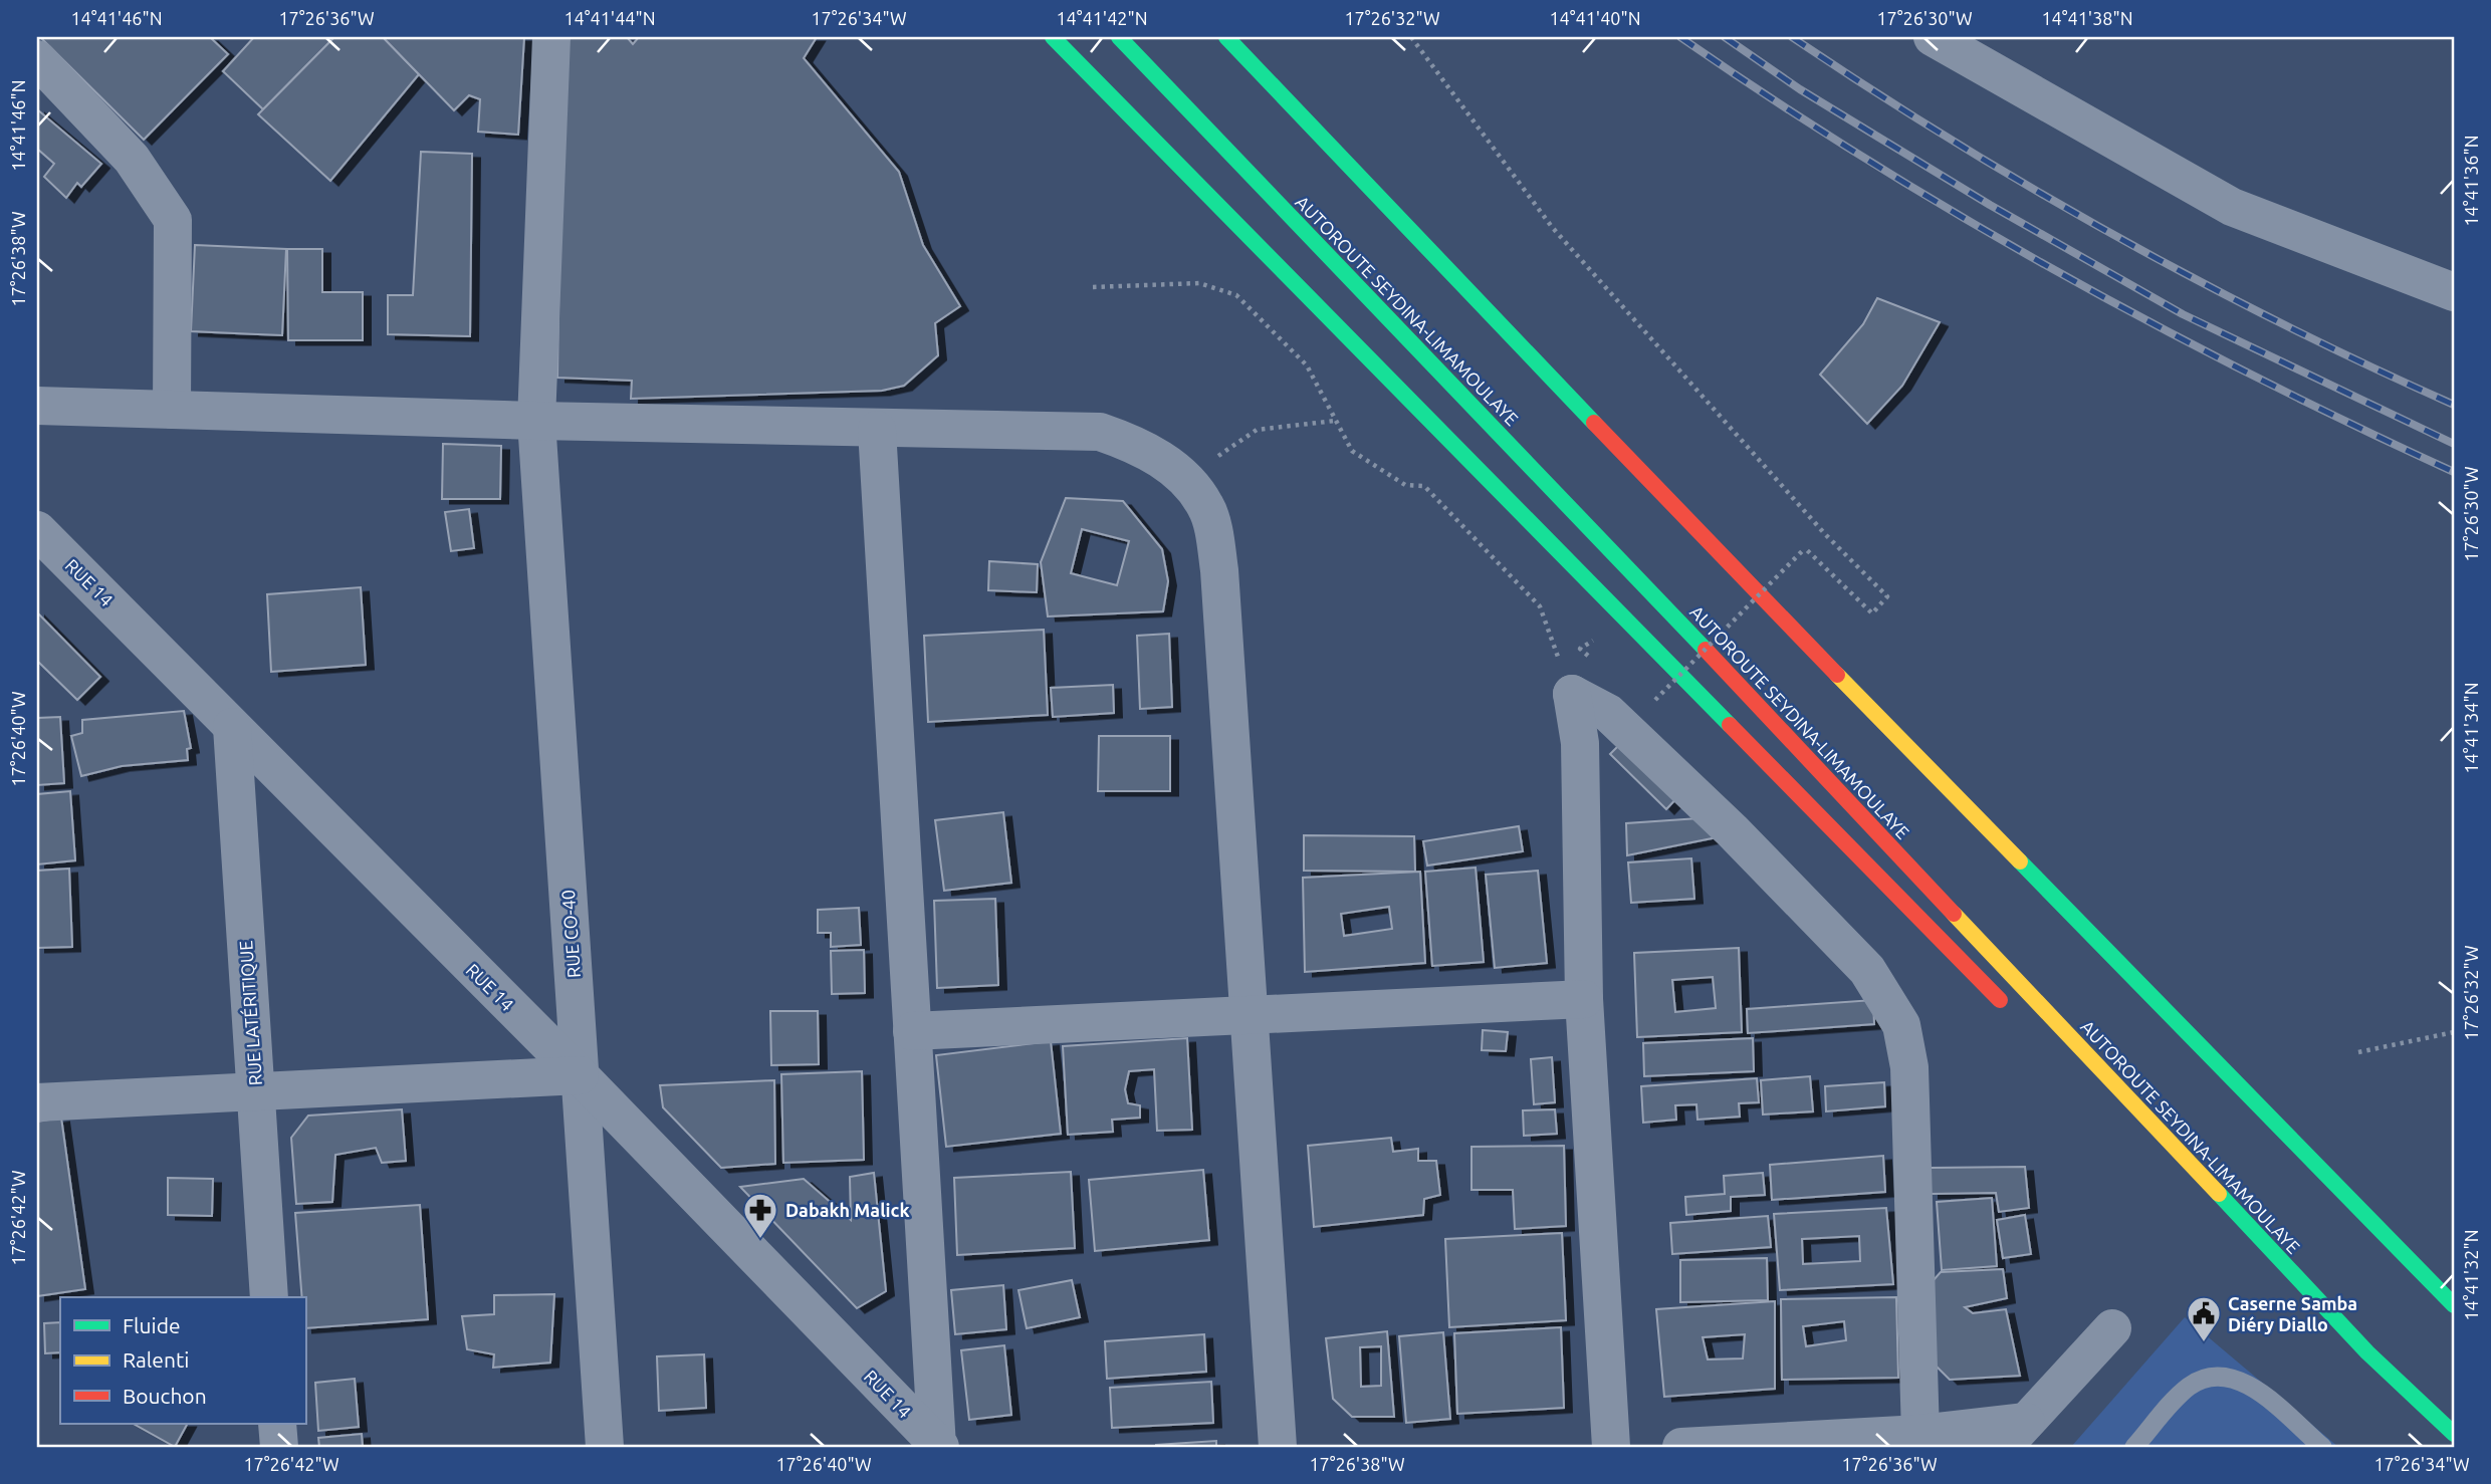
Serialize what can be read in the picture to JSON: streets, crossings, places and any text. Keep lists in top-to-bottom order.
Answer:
{
  "streets": {
    "highway": ["AUTOROUTE SEYDINA-LIMAMOULAYE"],
    "street": ["RUE 14", "RUE CO-40", "RUE LATÉRITIQUE"]
  },
  "crossings": [
    ["RUE 14", "RUE CO-40"],
    ["RUE 14", "RUE LATÉRITIQUE"]
  ],
  "places": {
    "pharmacy": ["Dabakh Malick"],
    "public building": ["Caserne Samba Diéry Diallo"]
  },
  "legend": ["Fluide", "Ralenti", "Bouchon"],
  "coordinates": [
    "14°41'46\"N",
    "17°26'36\"W",
    "14°41'44\"N",
    "17°26'34\"W",
    "14°41'42\"N",
    "17°26'32\"W",
    "14°41'40\"N",
    "17°26'30\"W",
    "14°41'38\"N",
    "14°41'36\"N",
    "17°26'38\"W",
    "14°41'34\"N",
    "17°26'40\"W",
    "17°26'42\"W",
    "14°41'32\"N"
  ]
}
